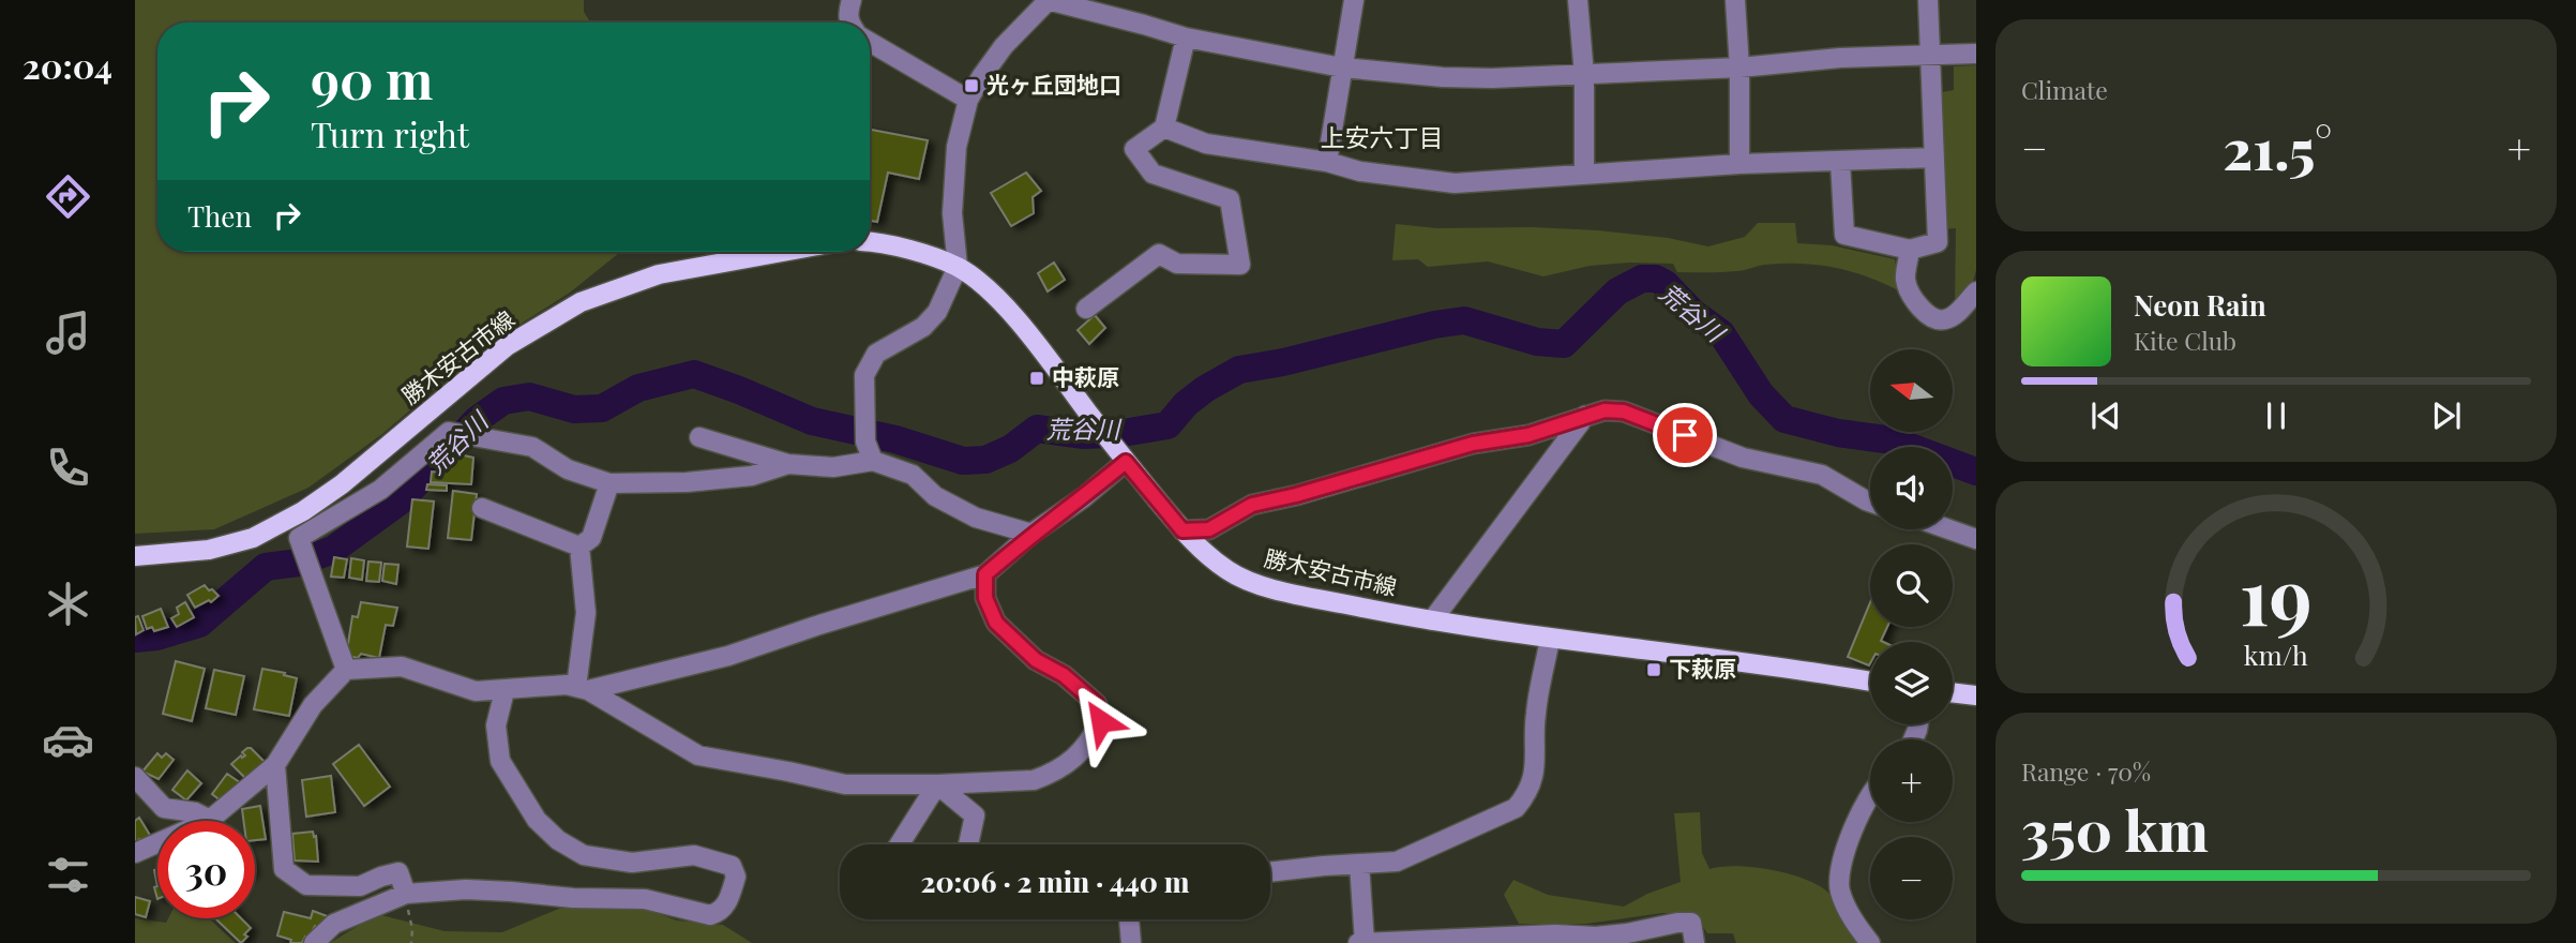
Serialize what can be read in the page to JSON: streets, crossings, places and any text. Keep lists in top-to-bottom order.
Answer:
{
  "streets": {
    "main road": ["勝木安古市線"]
  },
  "districts": ["上安六丁目"],
  "water": ["荒谷川"],
  "places": {
    "transit": ["光ヶ丘団地口", "中萩原", "下萩原"]
  },
  "north": "left",
  "page": {
    "tabs": "20:04",
    "tile": [
      "Climate",
      ["Range · 70%", "350 km"]
    ],
    "turn": ["90 m", "Turn right"],
    "heat": ["−", "21.5°", "+"],
    "then": "Then",
    "song": ["Neon Rain", "Kite Club"],
    "map_buttons": ["+", "−"],
    "limit": "30",
    "trip": "20:06 · 2 min · 440 m",
    "gauge": ["19", "km/h"]
  }
}
